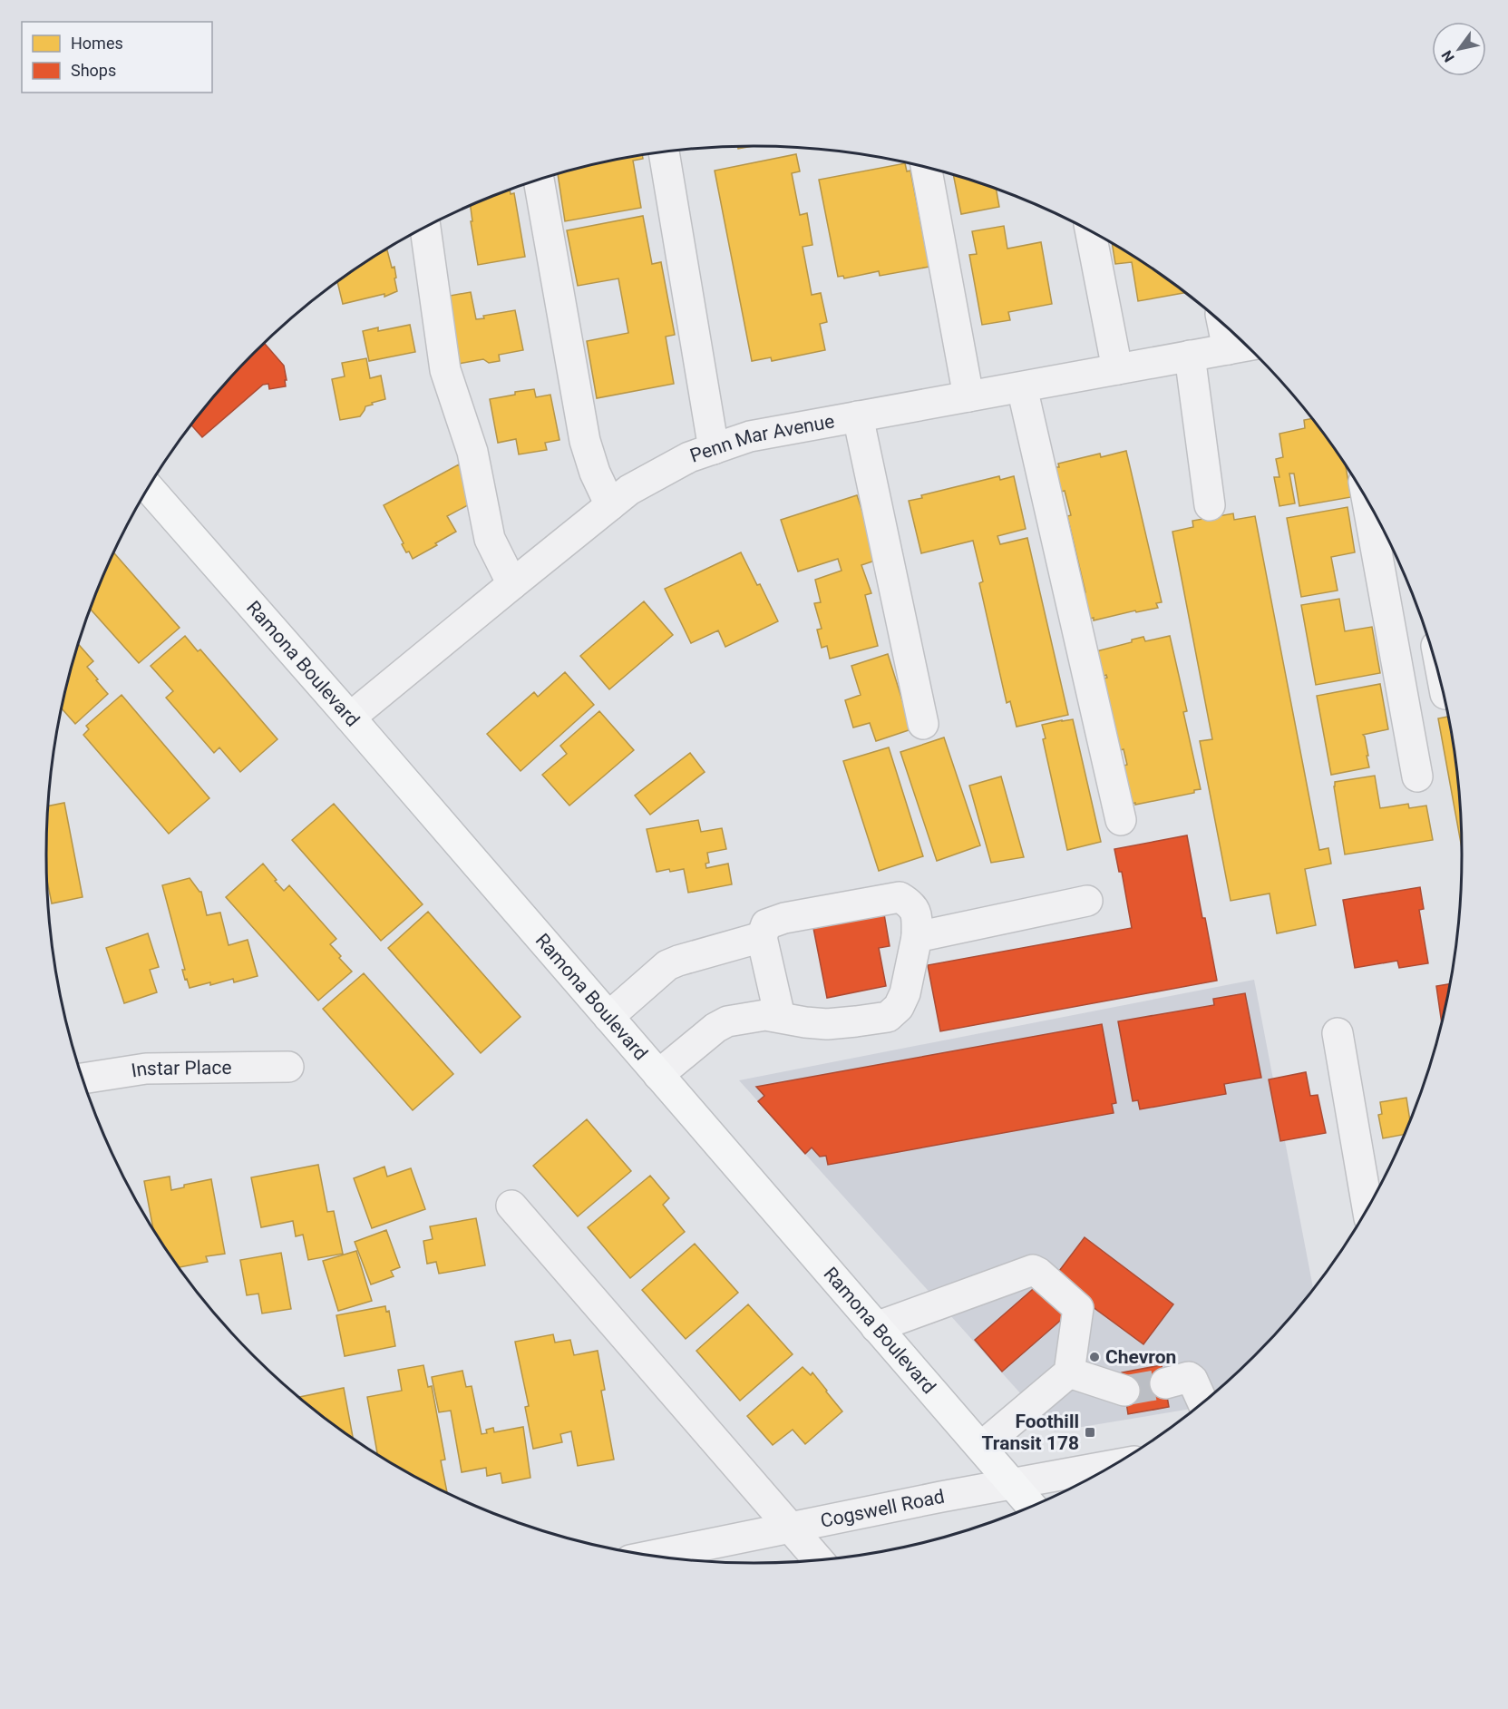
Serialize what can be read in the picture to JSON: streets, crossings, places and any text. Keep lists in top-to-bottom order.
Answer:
{
  "streets": {
    "main road": ["Ramona Boulevard"],
    "street": ["Penn Mar Avenue", "Instar Place", "Cogswell Road"]
  },
  "crossings": [
    ["Penn Mar Avenue", "Ramona Boulevard"],
    ["Ramona Boulevard", "Cogswell Road"]
  ],
  "places": {
    "other": ["Chevron"],
    "transit": ["Foothill Transit 178"]
  },
  "legend": ["Homes", "Shops"],
  "north": "bottom left"
}
